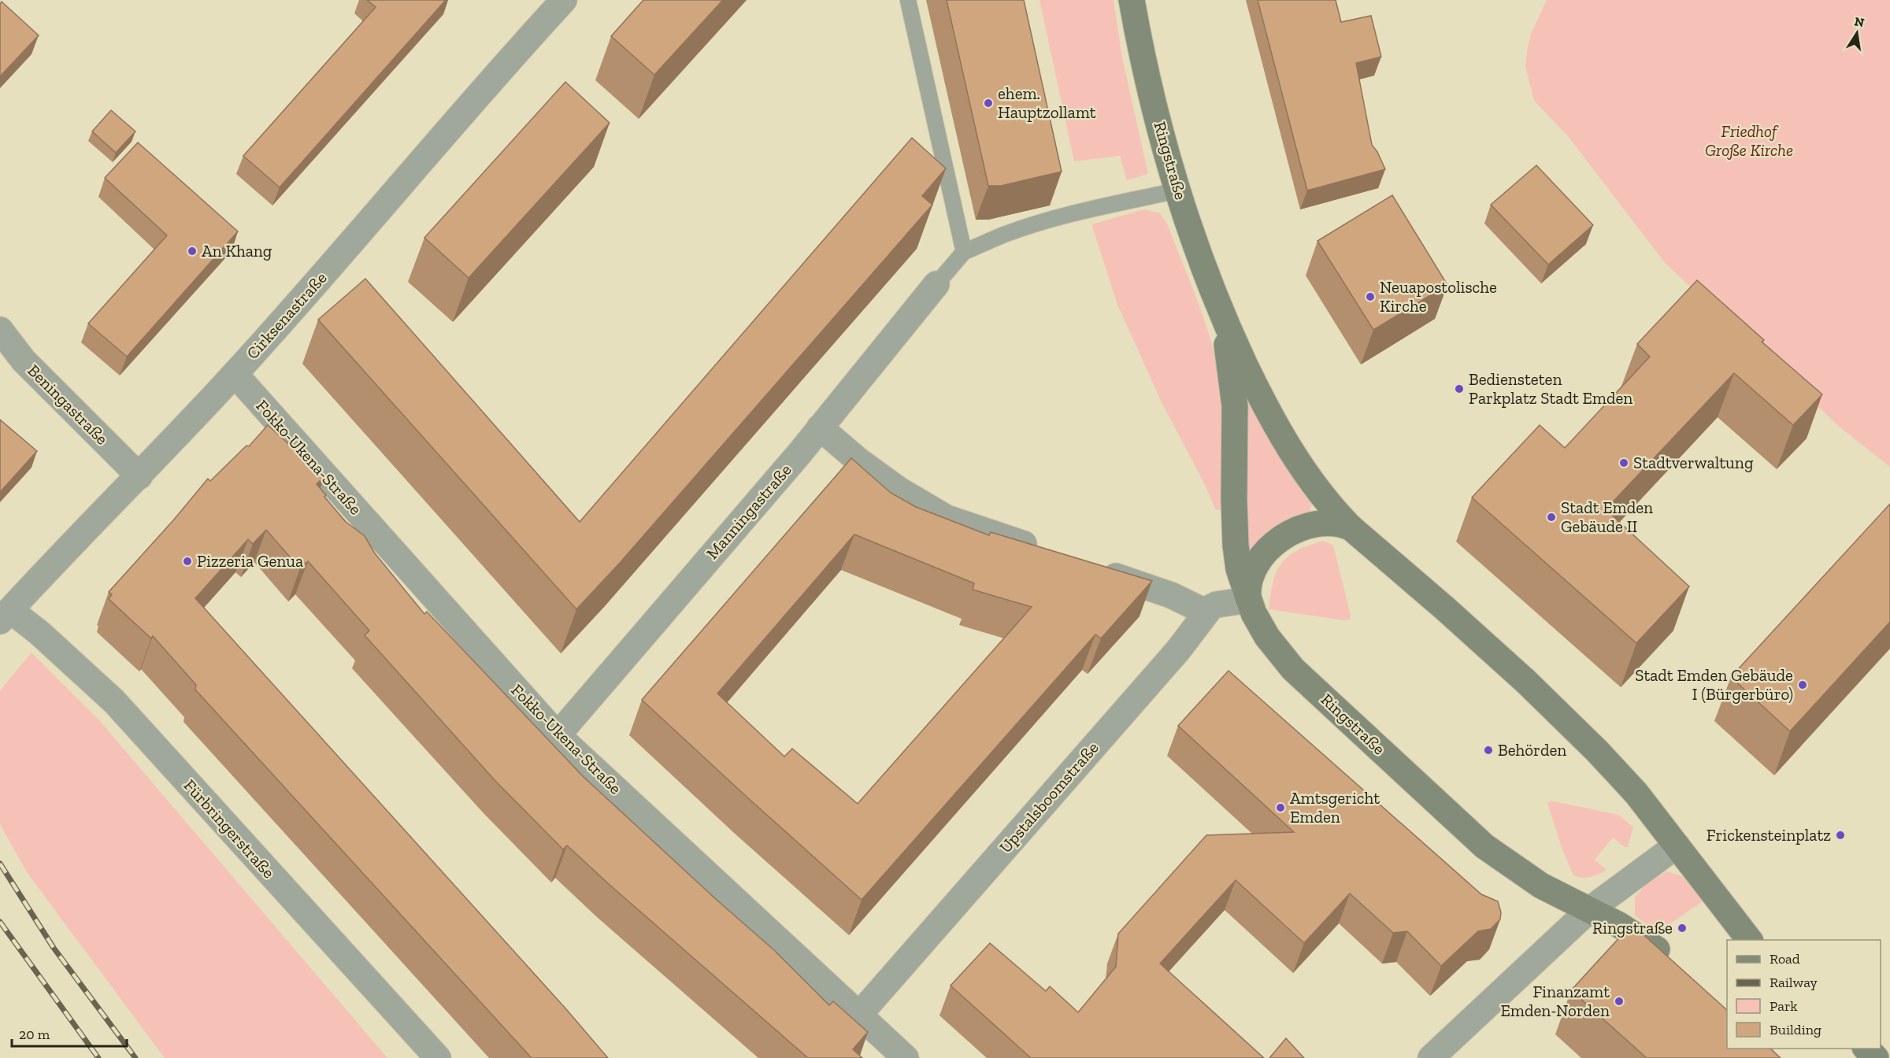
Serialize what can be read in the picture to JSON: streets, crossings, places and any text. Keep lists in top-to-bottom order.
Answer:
{
  "streets": {
    "street": [
      "Ringstraße",
      "Cirksenastraße",
      "Beningastraße",
      "Fokko-Ukena-Straße",
      "Manningastraße",
      "Upstalsboomstraße",
      "Fürbringerstraße"
    ]
  },
  "crossings": [
    ["Ringstraße", "Upstalsboomstraße"],
    ["Cirksenastraße", "Beningastraße"],
    ["Cirksenastraße", "Fokko-Ukena-Straße"],
    ["Cirksenastraße", "Fürbringerstraße"],
    ["Fokko-Ukena-Straße", "Manningastraße"],
    ["Fokko-Ukena-Straße", "Upstalsboomstraße"]
  ],
  "parks": ["Friedhof Große Kirche"],
  "places": [
    "ehem. Hauptzollamt",
    "An Khang",
    "Neuapostolische Kirche",
    "Bediensteten Parkplatz Stadt Emden",
    "Stadtverwaltung",
    "Stadt Emden Gebäude II",
    "Pizzeria Genua",
    "Stadt Emden Gebäude I (Bürgerbüro)",
    "Behörden",
    "Amtsgericht Emden",
    "Frickensteinplatz",
    "Ringstraße",
    "Finanzamt Emden-Norden"
  ],
  "legend": [
    "Road",
    "Railway",
    "Park",
    "Building"
  ],
  "scale_bar": "20 m",
  "north": "top"
}
